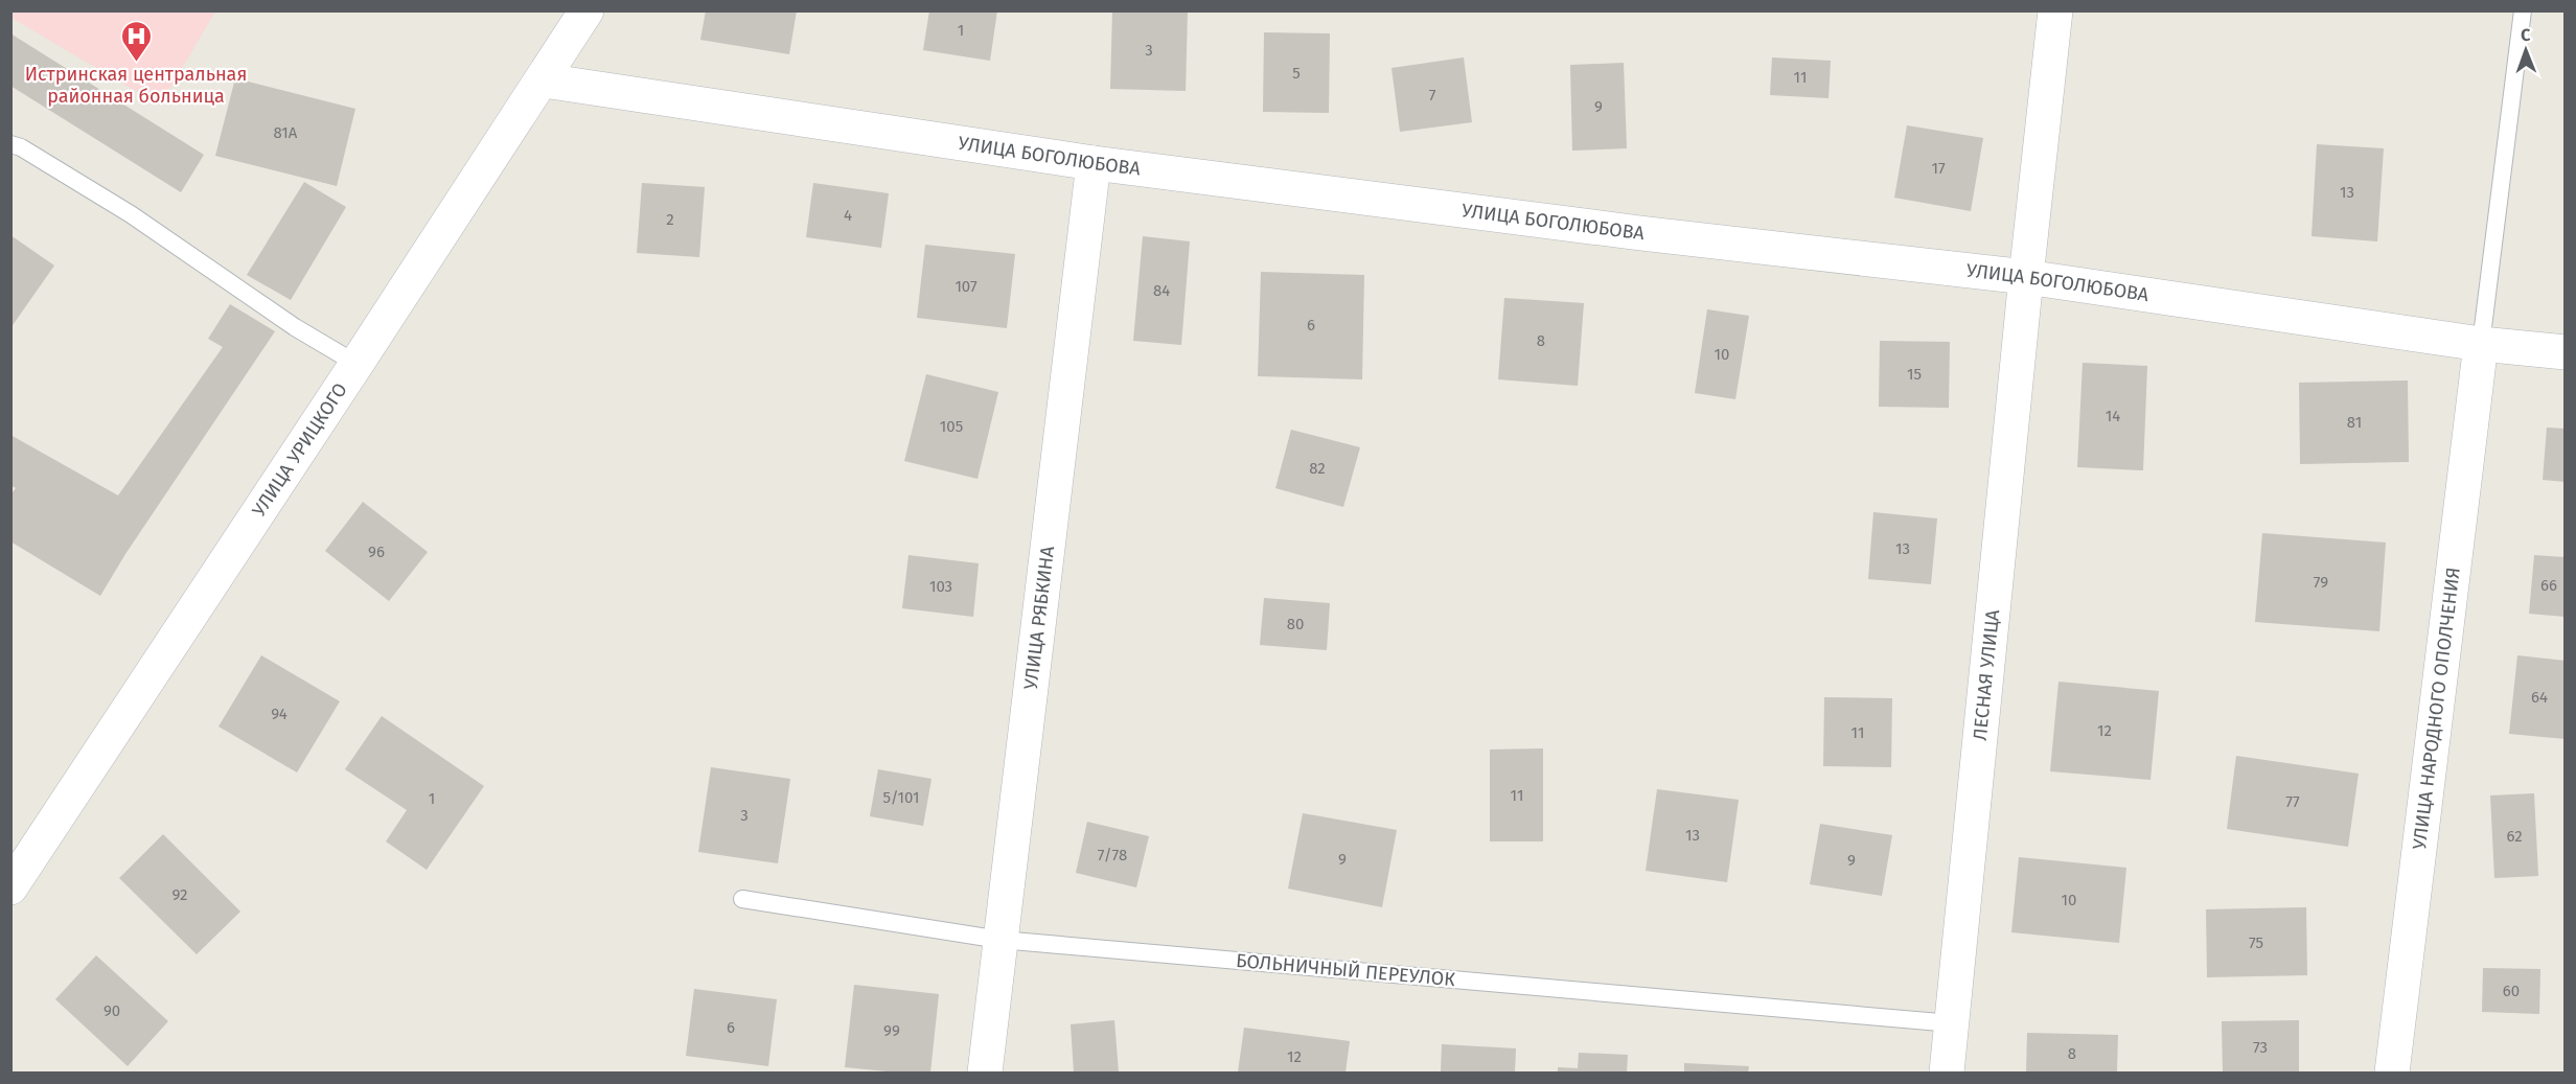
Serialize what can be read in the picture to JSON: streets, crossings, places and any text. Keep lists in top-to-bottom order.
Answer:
{
  "streets": {
    "street": [
      "УЛИЦА БОГОЛЮБОВА",
      "УЛИЦА УРИЦКОГО",
      "УЛИЦА РЯБКИНА",
      "ЛЕСНАЯ УЛИЦА",
      "УЛИЦА НАРОДНОГО ОПОЛЧЕНИЯ"
    ],
    "lane": ["БОЛЬНИЧНЫЙ ПЕРЕУЛОК"]
  },
  "crossings": [
    ["УЛИЦА БОГОЛЮБОВА", "УЛИЦА УРИЦКОГО"],
    ["УЛИЦА БОГОЛЮБОВА", "УЛИЦА РЯБКИНА"],
    ["УЛИЦА БОГОЛЮБОВА", "ЛЕСНАЯ УЛИЦА"],
    ["УЛИЦА БОГОЛЮБОВА", "УЛИЦА НАРОДНОГО ОПОЛЧЕНИЯ"],
    ["УЛИЦА РЯБКИНА", "БОЛЬНИЧНЫЙ ПЕРЕУЛОК"],
    ["ЛЕСНАЯ УЛИЦА", "БОЛЬНИЧНЫЙ ПЕРЕУЛОК"]
  ],
  "places": {
    "hospital": ["Истринская центральная районная больница"]
  },
  "house_numbers": [
    "1",
    "3",
    "5",
    "11",
    "7",
    "9",
    "81А",
    "17",
    "13",
    "4",
    "2",
    "107",
    "84",
    "6",
    "8",
    "10",
    "15",
    "14",
    "81",
    "105",
    "82",
    "13",
    "96",
    "79",
    "66",
    "103",
    "80",
    "64",
    "94",
    "12",
    "11",
    "11",
    "5/101",
    "1",
    "77",
    "3",
    "13",
    "62",
    "7/78",
    "9",
    "9",
    "92",
    "10",
    "75",
    "60",
    "90",
    "6",
    "99",
    "73",
    "8",
    "12"
  ],
  "north": "top"
}
